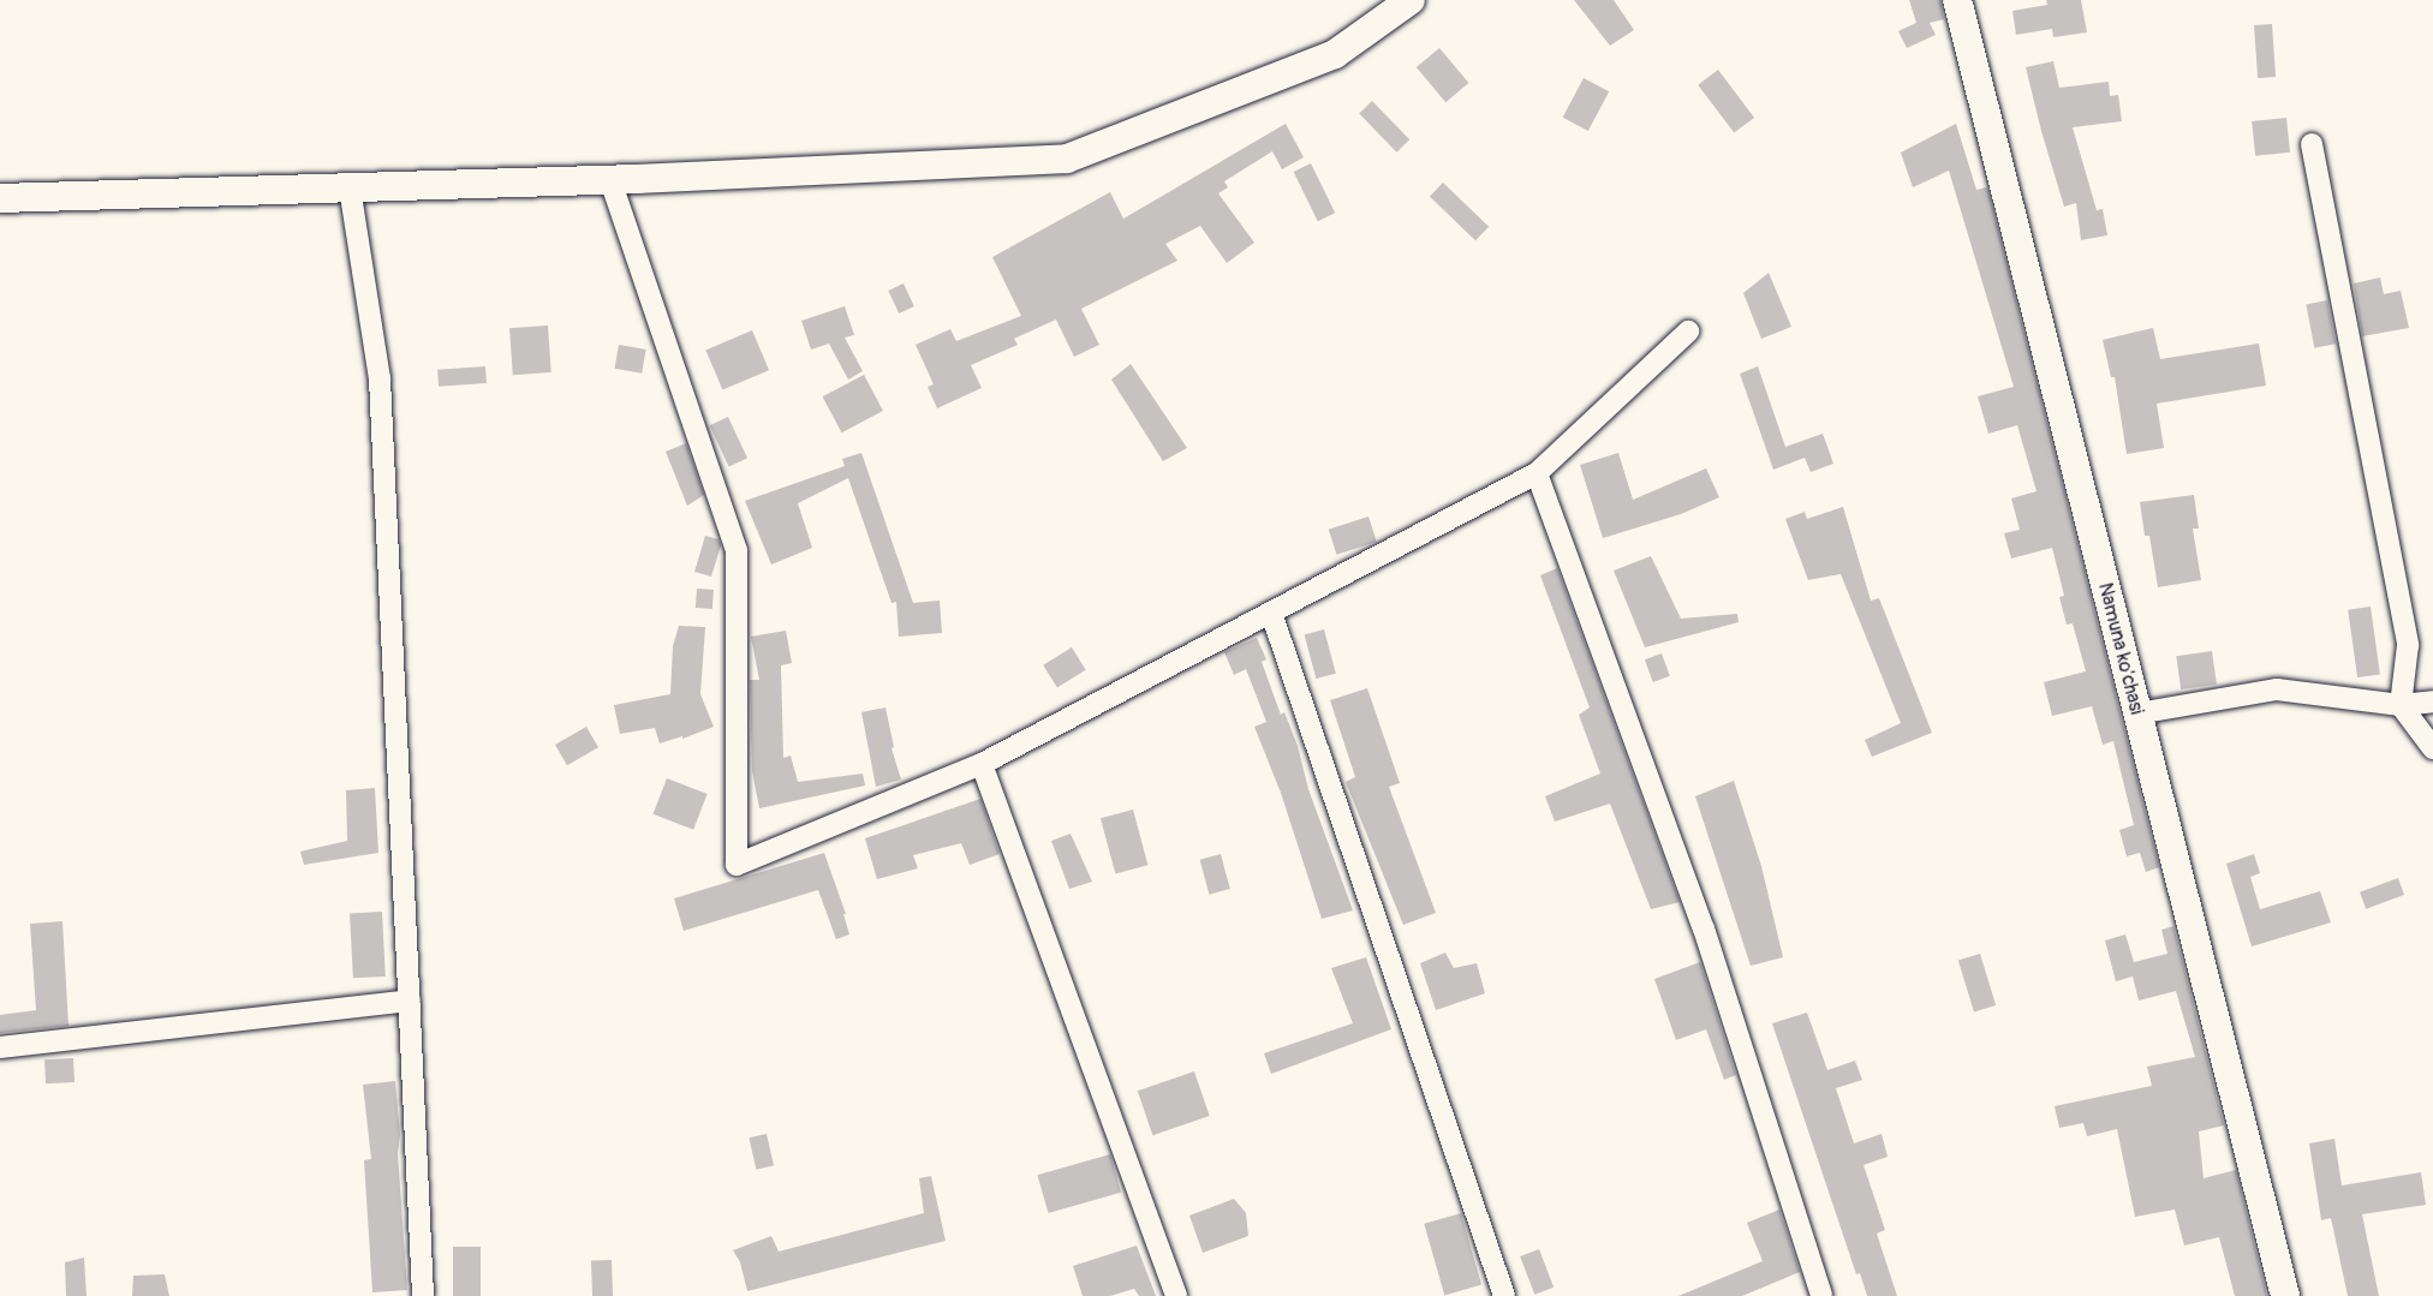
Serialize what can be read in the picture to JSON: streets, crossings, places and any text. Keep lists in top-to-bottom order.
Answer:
{
  "streets": {
    "main road": ["Namuna ko'chasi"]
  }
}
